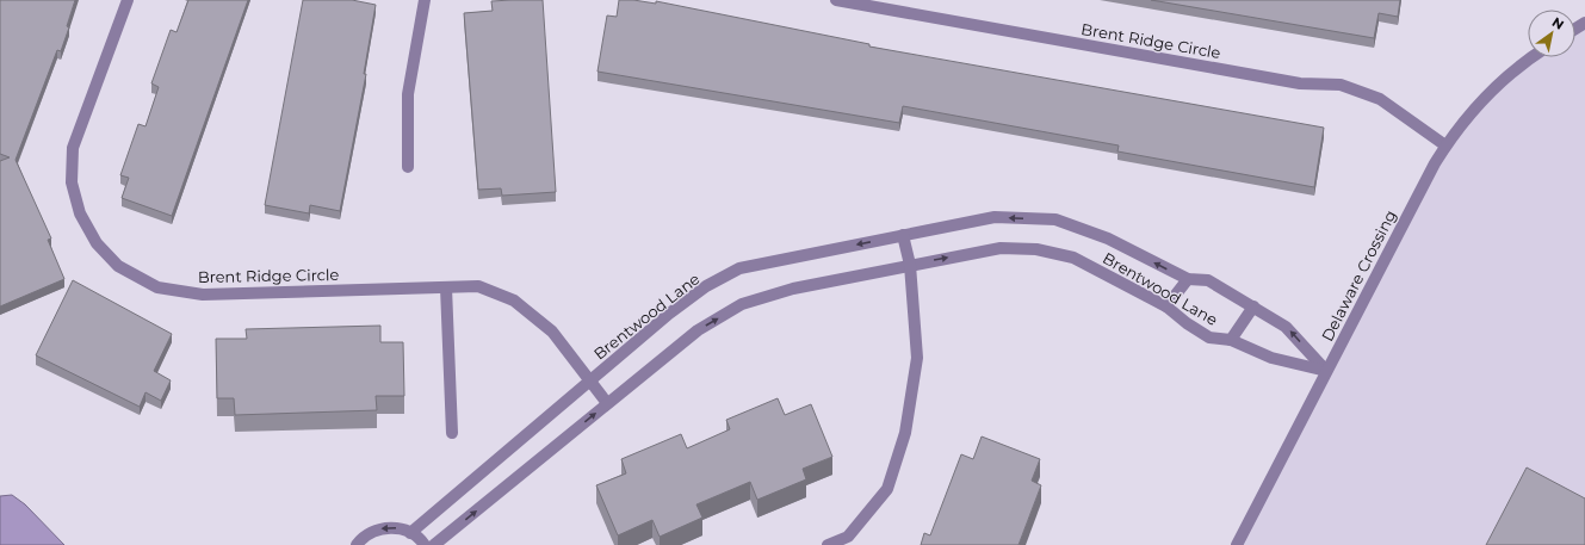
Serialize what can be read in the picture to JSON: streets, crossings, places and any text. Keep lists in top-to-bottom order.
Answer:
{
  "streets": {
    "street": ["Brent Ridge Circle", "Delaware Crossing", "Brentwood Lane"]
  },
  "crossings": [
    ["Brent Ridge Circle", "Delaware Crossing"],
    ["Brent Ridge Circle", "Brentwood Lane"],
    ["Delaware Crossing", "Brentwood Lane"]
  ],
  "north": "top right"
}
